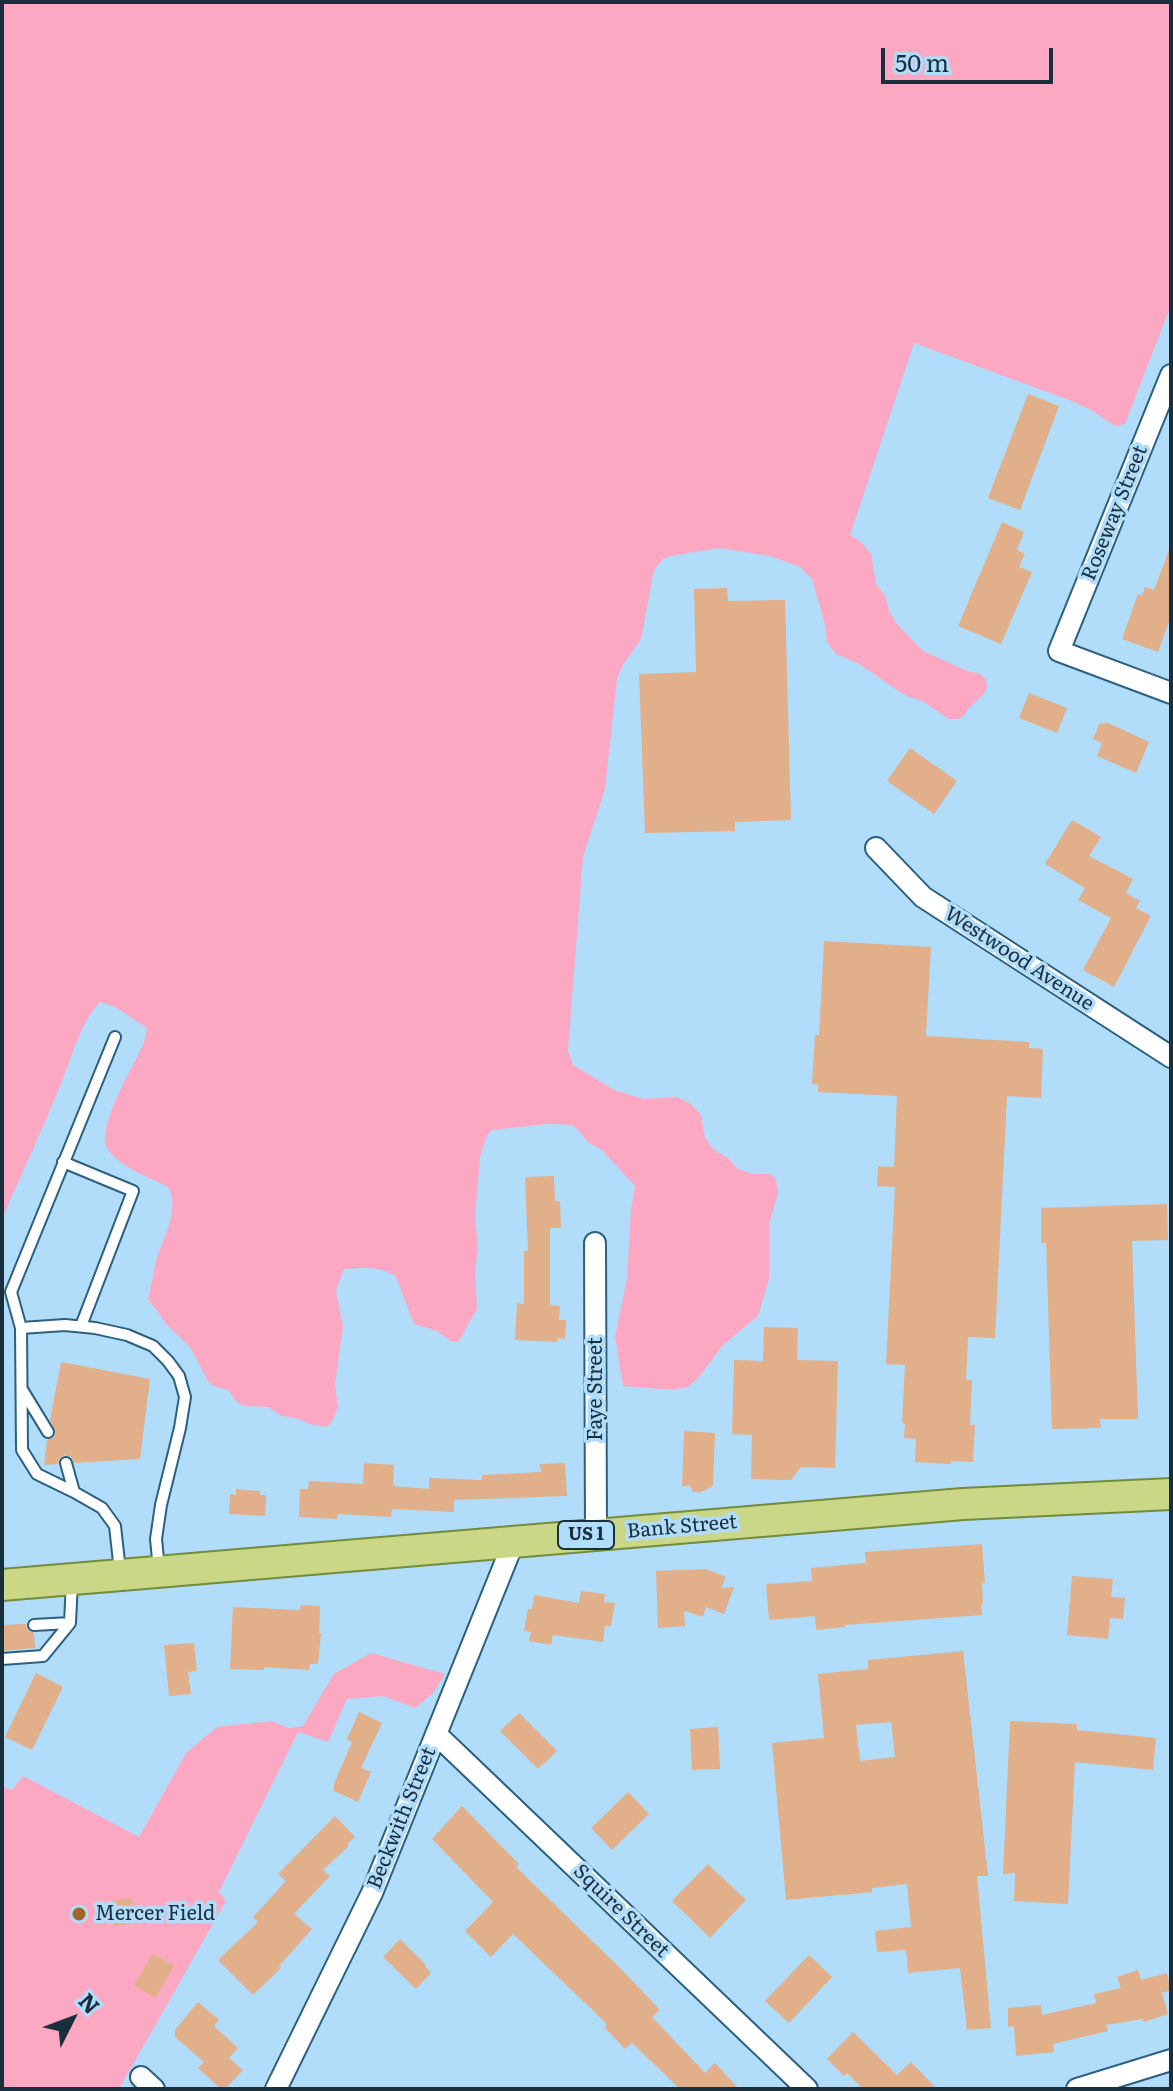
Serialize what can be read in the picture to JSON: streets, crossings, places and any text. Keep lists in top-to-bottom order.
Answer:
{
  "streets": {
    "main road": ["Bank Street", "US 1"],
    "street": [
      "Roseway Street",
      "Westwood Avenue",
      "Faye Street",
      "Beckwith Street",
      "Squire Street"
    ]
  },
  "crossings": [
    ["Faye Street", "Bank Street"],
    ["Bank Street", "Beckwith Street"],
    ["Beckwith Street", "Squire Street"]
  ],
  "places": ["Mercer Field"],
  "scale_bar": "50 m",
  "north": "top right"
}
